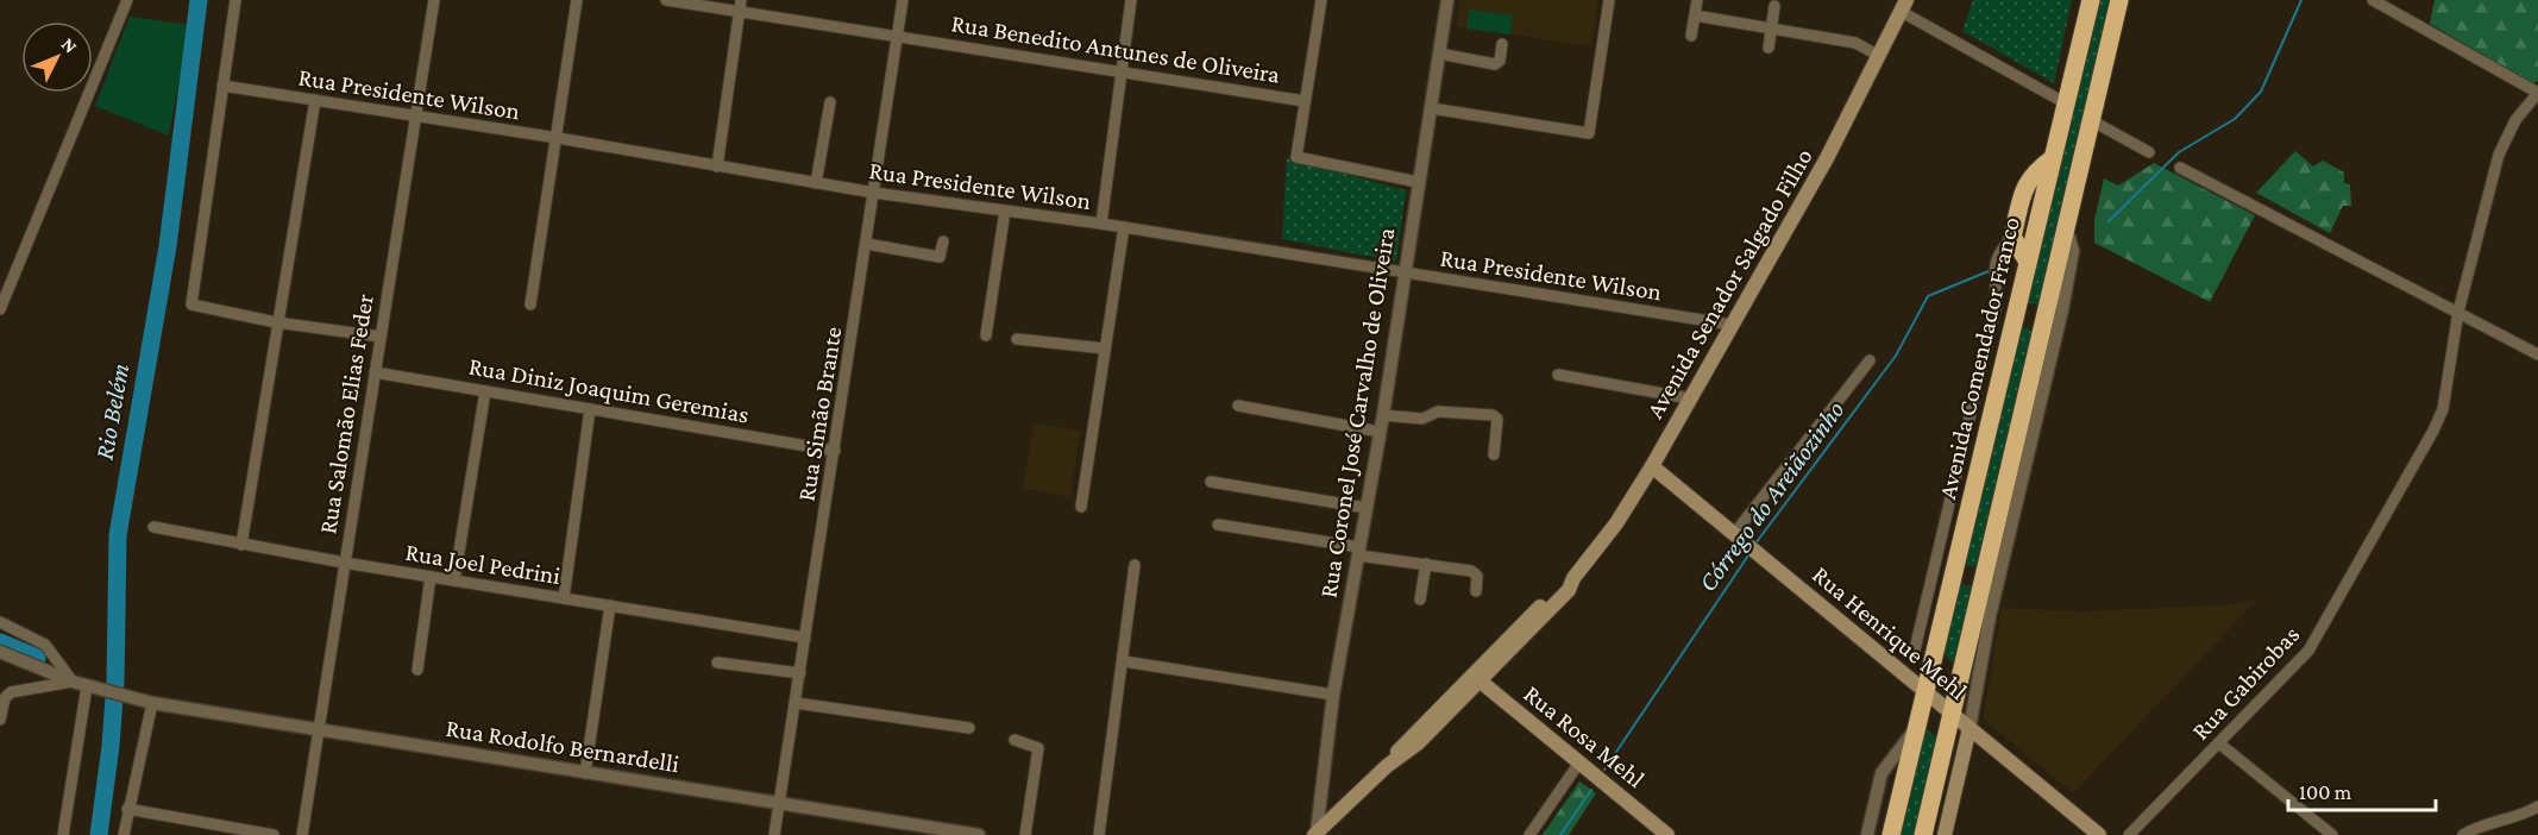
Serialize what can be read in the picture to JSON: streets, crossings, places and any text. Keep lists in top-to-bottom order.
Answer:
{
  "streets": {
    "highway": ["Avenida Comendador Franco"],
    "main road": ["Avenida Senador Salgado Filho", "Rua Henrique Mehl", "Rua Rosa Mehl"],
    "street": [
      "Rua Benedito Antunes de Oliveira",
      "Rua Presidente Wilson",
      "Rua Diniz Joaquim Geremias",
      "Rua Coronel José Carvalho de Oliveira",
      "Rua Salomão Elias Feder",
      "Rua Simão Brante",
      "Rua Joel Pedrini",
      "Rua Gabirobas",
      "Rua Rodolfo Bernardelli"
    ]
  },
  "crossings": [
    ["Rua Benedito Antunes de Oliveira", "Rua Simão Brante"],
    ["Rua Presidente Wilson", "Avenida Senador Salgado Filho"],
    ["Rua Presidente Wilson", "Rua Coronel José Carvalho de Oliveira"],
    ["Rua Presidente Wilson", "Rua Salomão Elias Feder"],
    ["Rua Presidente Wilson", "Rua Simão Brante"],
    ["Avenida Senador Salgado Filho", "Rua Coronel José Carvalho de Oliveira"],
    ["Avenida Senador Salgado Filho", "Rua Henrique Mehl"],
    ["Avenida Senador Salgado Filho", "Rua Rosa Mehl"],
    ["Avenida Comendador Franco", "Rua Henrique Mehl"],
    ["Rua Diniz Joaquim Geremias", "Rua Salomão Elias Feder"],
    ["Rua Diniz Joaquim Geremias", "Rua Simão Brante"],
    ["Rua Salomão Elias Feder", "Rua Joel Pedrini"],
    ["Rua Salomão Elias Feder", "Rua Rodolfo Bernardelli"],
    ["Rua Simão Brante", "Rua Joel Pedrini"],
    ["Rua Simão Brante", "Rua Rodolfo Bernardelli"]
  ],
  "water": ["Rio Belém", "Córrego do Areiãozinho"],
  "scale_bar": "100 m",
  "north": "top right"
}
